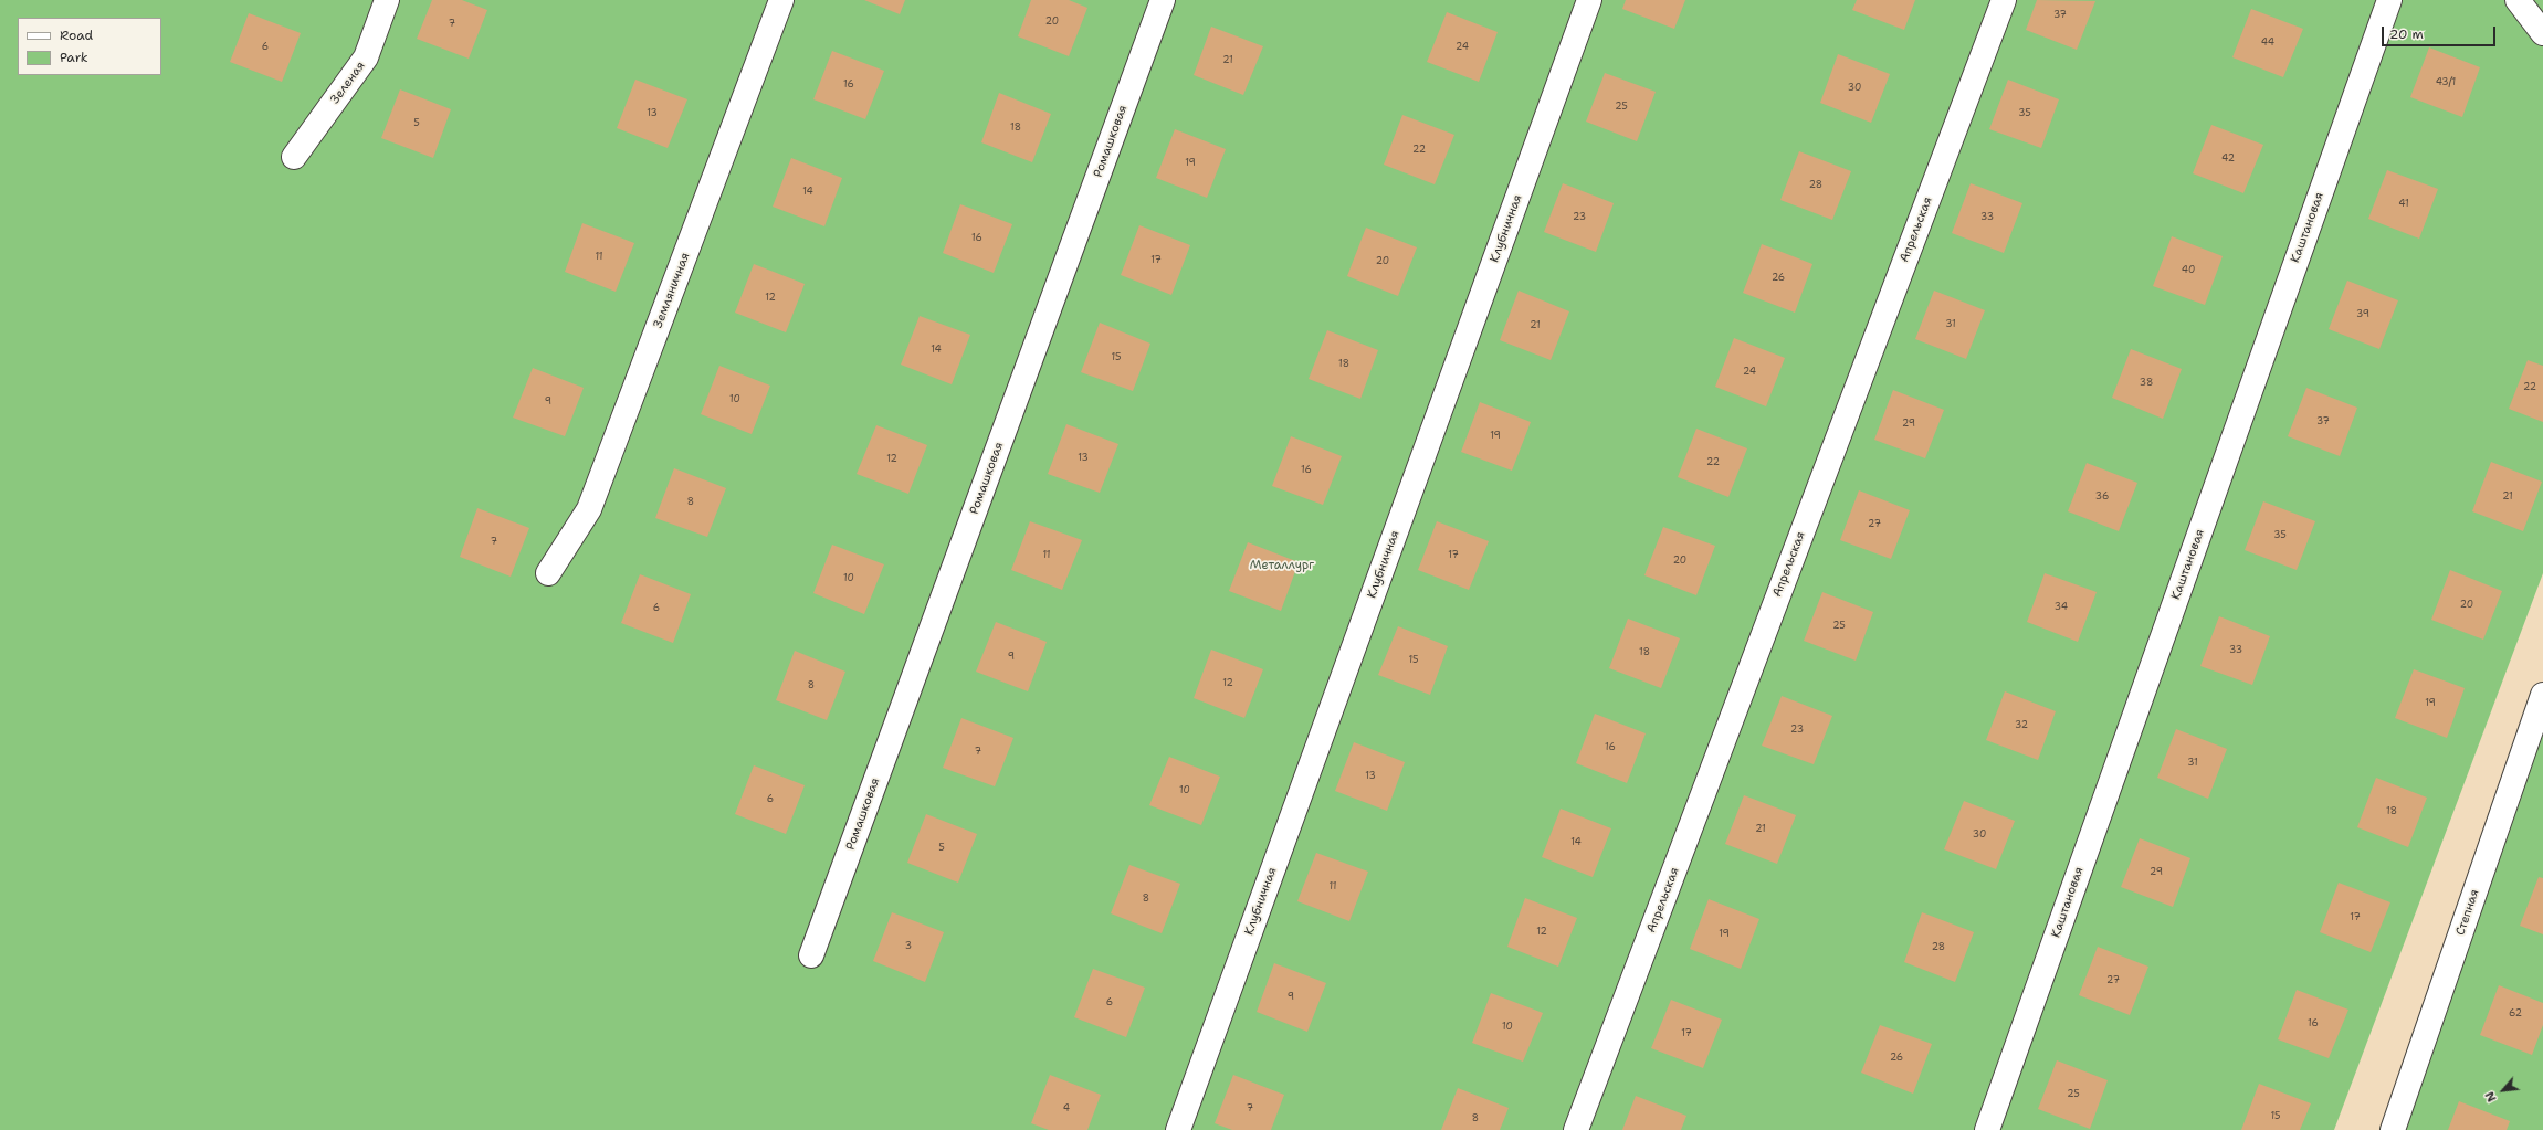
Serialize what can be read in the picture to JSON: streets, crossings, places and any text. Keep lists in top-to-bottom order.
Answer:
{
  "streets": {
    "street": [
      "Зеленая",
      "Ромашковая",
      "Каштановая",
      "Клубничная",
      "Апрельская",
      "Земляничная",
      "Степная"
    ]
  },
  "parks": ["Металлург"],
  "house_numbers": [
    "37",
    "20",
    "7",
    "44",
    "6",
    "24",
    "21",
    "43/1",
    "16",
    "30",
    "25",
    "13",
    "35",
    "5",
    "18",
    "22",
    "42",
    "19",
    "28",
    "14",
    "41",
    "23",
    "33",
    "16",
    "11",
    "17",
    "20",
    "40",
    "26",
    "12",
    "39",
    "31",
    "21",
    "14",
    "15",
    "18",
    "24",
    "38",
    "22",
    "10",
    "9",
    "37",
    "29",
    "19",
    "13",
    "12",
    "22",
    "16",
    "36",
    "21",
    "8",
    "27",
    "35",
    "7",
    "11",
    "17",
    "20",
    "10",
    "20",
    "34",
    "6",
    "25",
    "33",
    "18",
    "9",
    "15",
    "12",
    "8",
    "19",
    "32",
    "23",
    "16",
    "7",
    "31",
    "13",
    "10",
    "6",
    "18",
    "21",
    "30",
    "14",
    "5",
    "29",
    "11",
    "8",
    "17",
    "12",
    "19",
    "3",
    "28",
    "27",
    "9",
    "6",
    "62",
    "16",
    "10",
    "17",
    "26",
    "25",
    "4",
    "7",
    "15",
    "8"
  ],
  "legend": ["Road", "Park"],
  "scale_bar": "20 m",
  "north": "bottom left"
}
